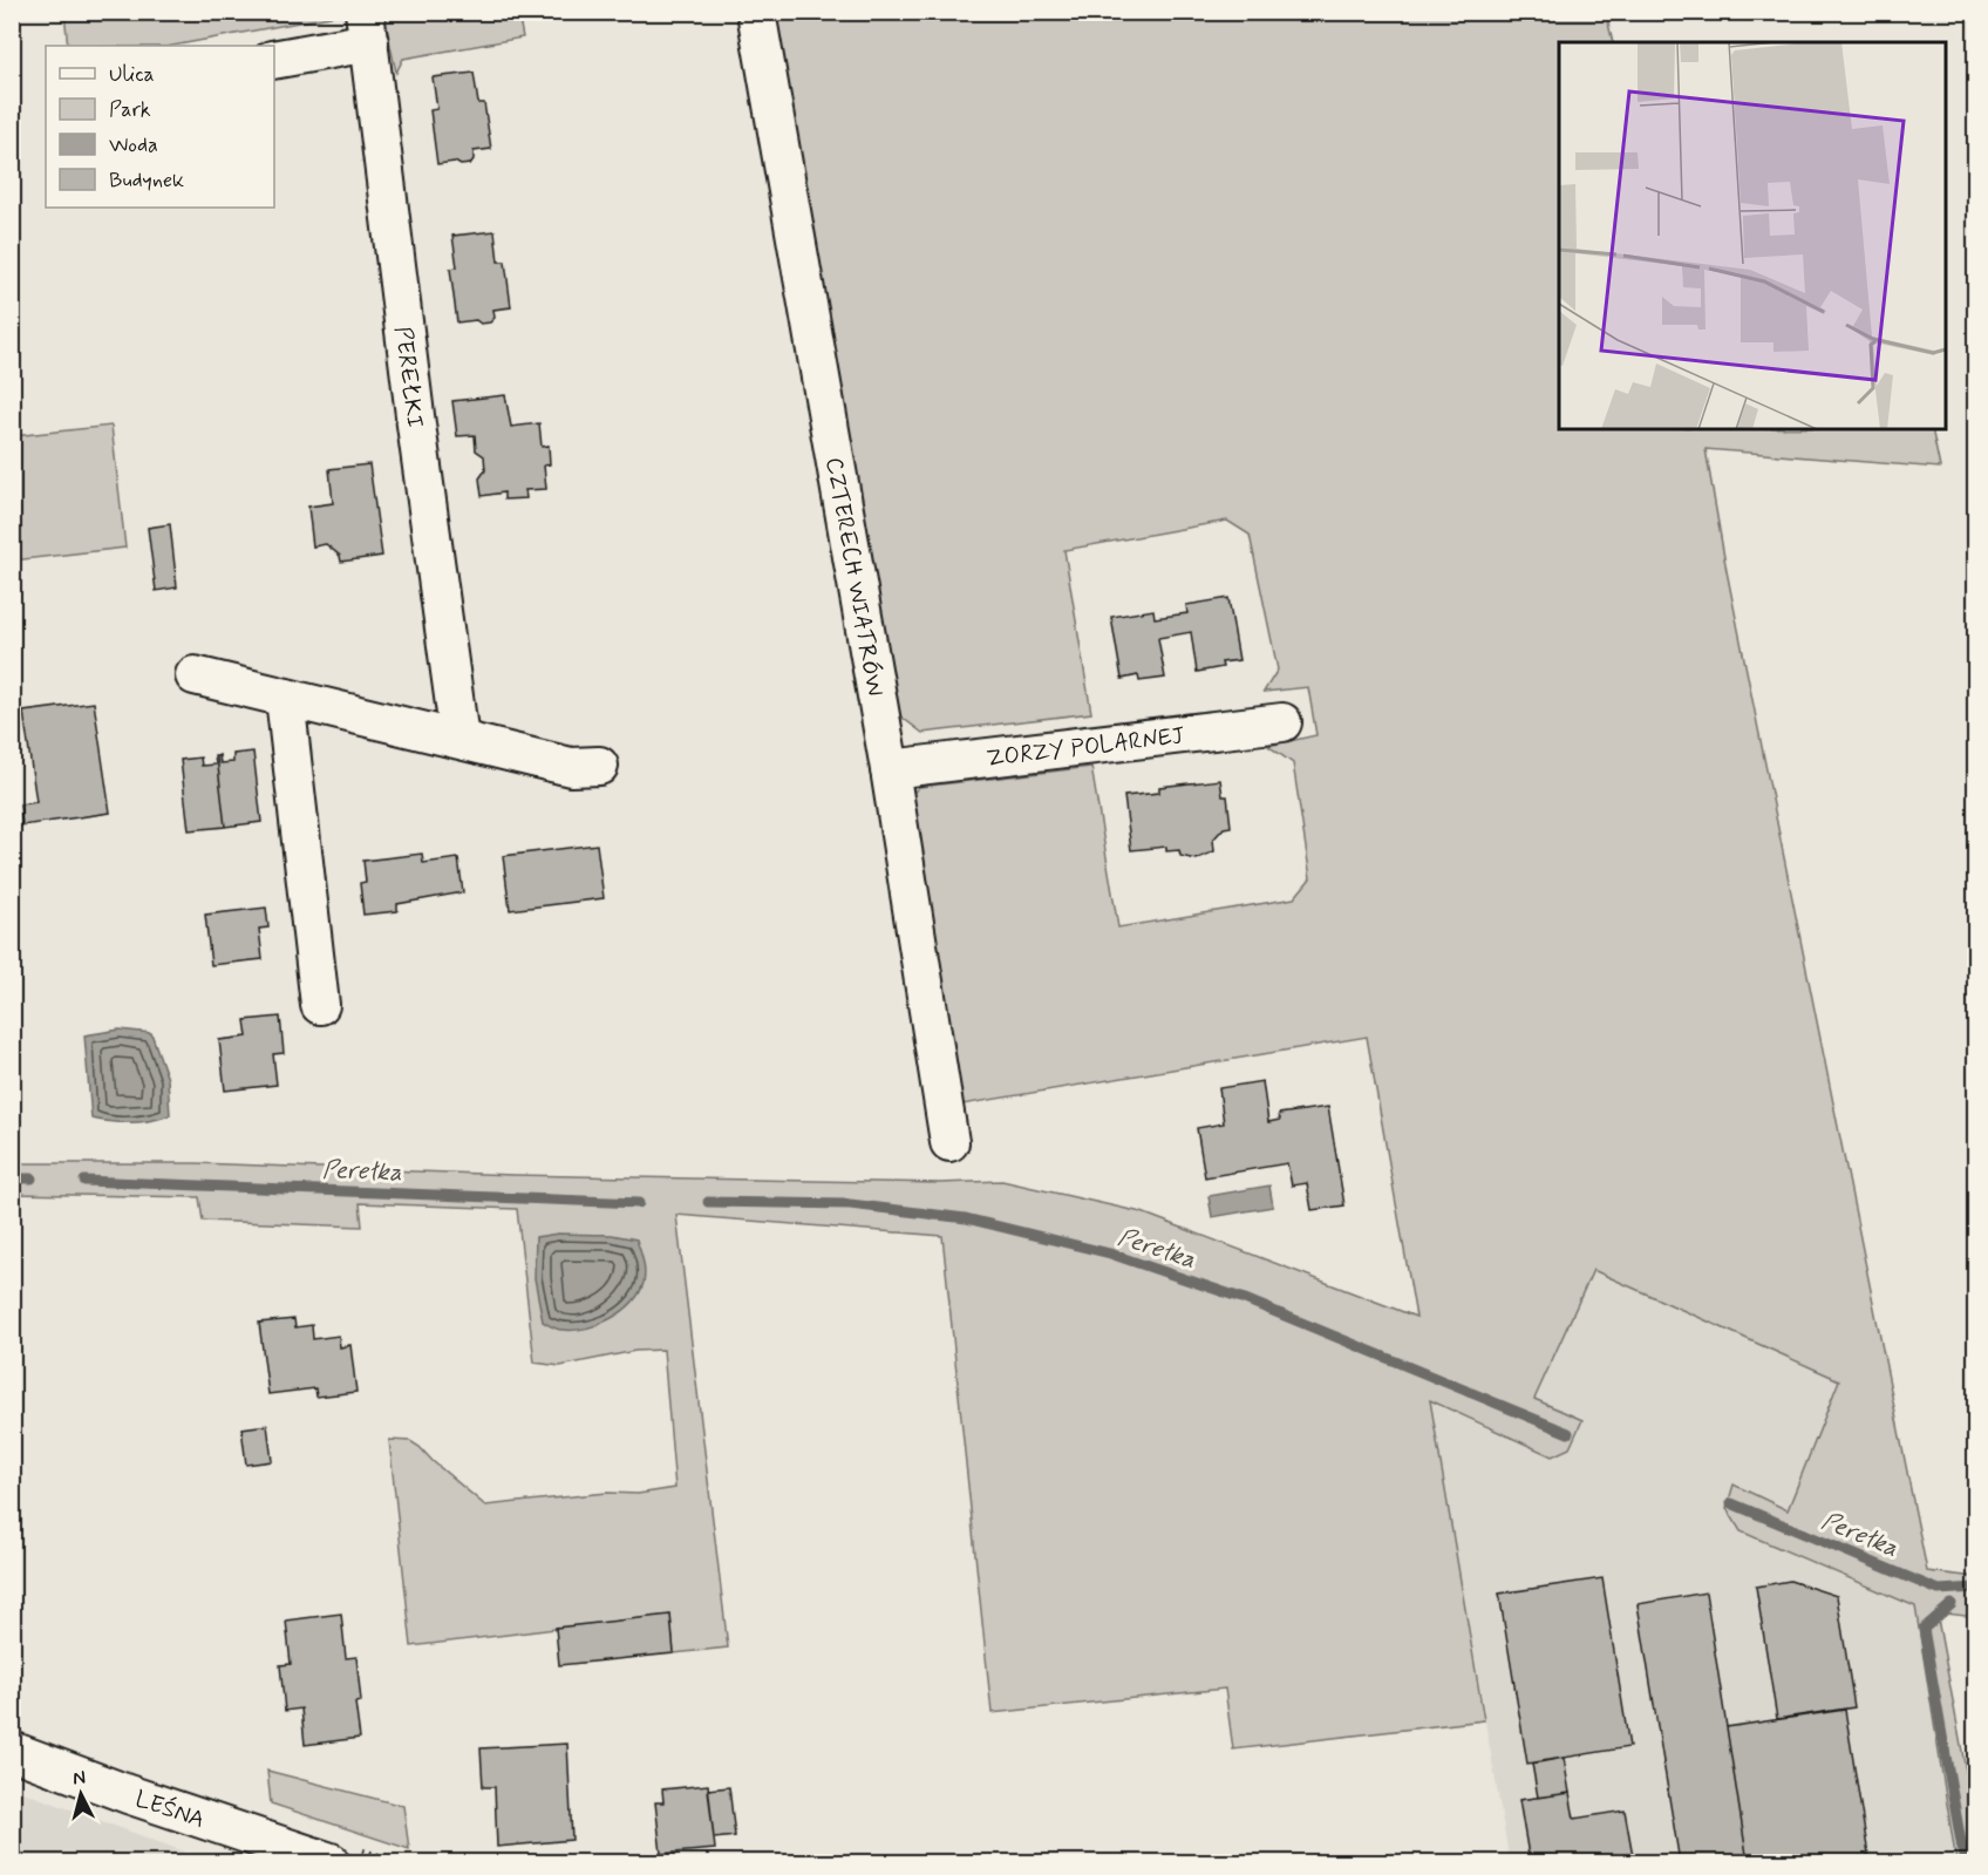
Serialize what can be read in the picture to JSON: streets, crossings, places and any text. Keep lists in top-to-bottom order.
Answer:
{
  "streets": {
    "street": [
      "PEREŁKI",
      "CZTERECH WIATRÓW",
      "ZORZY POLARNEJ",
      "LEŚNA"
    ]
  },
  "crossings": [
    ["CZTERECH WIATRÓW", "ZORZY POLARNEJ"]
  ],
  "water": ["Perełka"],
  "legend": [
    "Ulica",
    "Park",
    "Woda",
    "Budynek"
  ],
  "north": "top"
}
